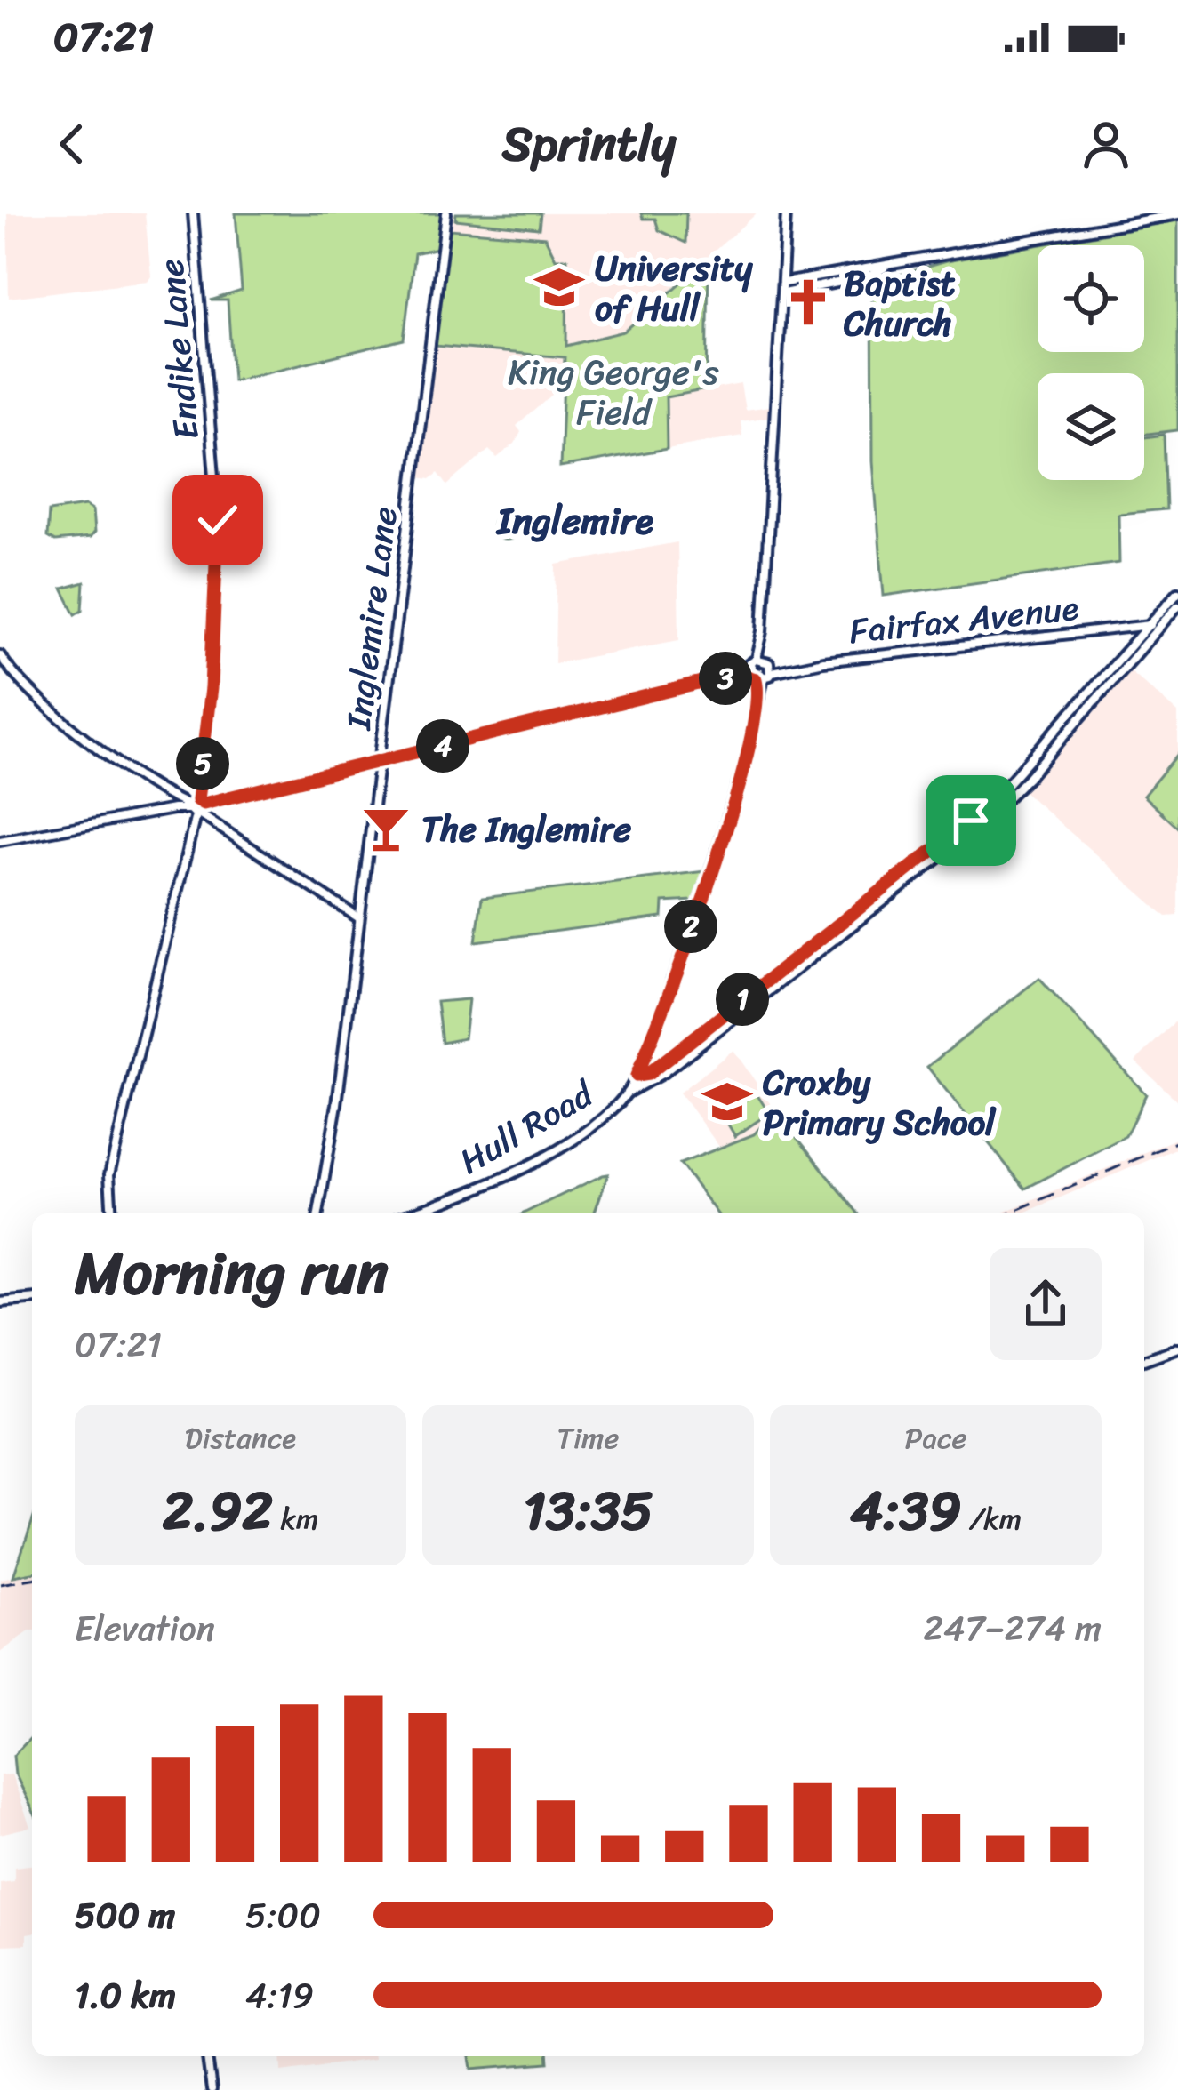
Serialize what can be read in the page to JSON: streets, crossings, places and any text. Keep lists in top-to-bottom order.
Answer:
{
  "streets": {
    "street": [
      "Endike Lane",
      "Inglemire Lane",
      "Fairfax Avenue",
      "Hull Road"
    ]
  },
  "crossings": [
    ["Fairfax Avenue", "Hull Road"]
  ],
  "districts": ["Inglemire"],
  "parks": ["King George's Field"],
  "places": {
    "school or university": ["University of Hull", "Croxby Primary School"],
    "church": ["Baptist Church"],
    "bar": ["The Inglemire"]
  },
  "page": {
    "status": "07:21",
    "header": "Sprintly",
    "pins": [
      "3",
      "4",
      "5",
      "2",
      "1"
    ],
    "heading": ["Morning run", "07:21"],
    "stats": [
      ["Distance", "2.92 km"],
      ["Time", "13:35"],
      ["Pace", "4:39 /km"]
    ],
    "chart": ["Elevation", "247–274 m"],
    "list": [
      {
        "name": "500 m",
        "note": "5:00"
      },
      {
        "name": "1.0 km",
        "note": "4:19"
      }
    ]
  }
}
